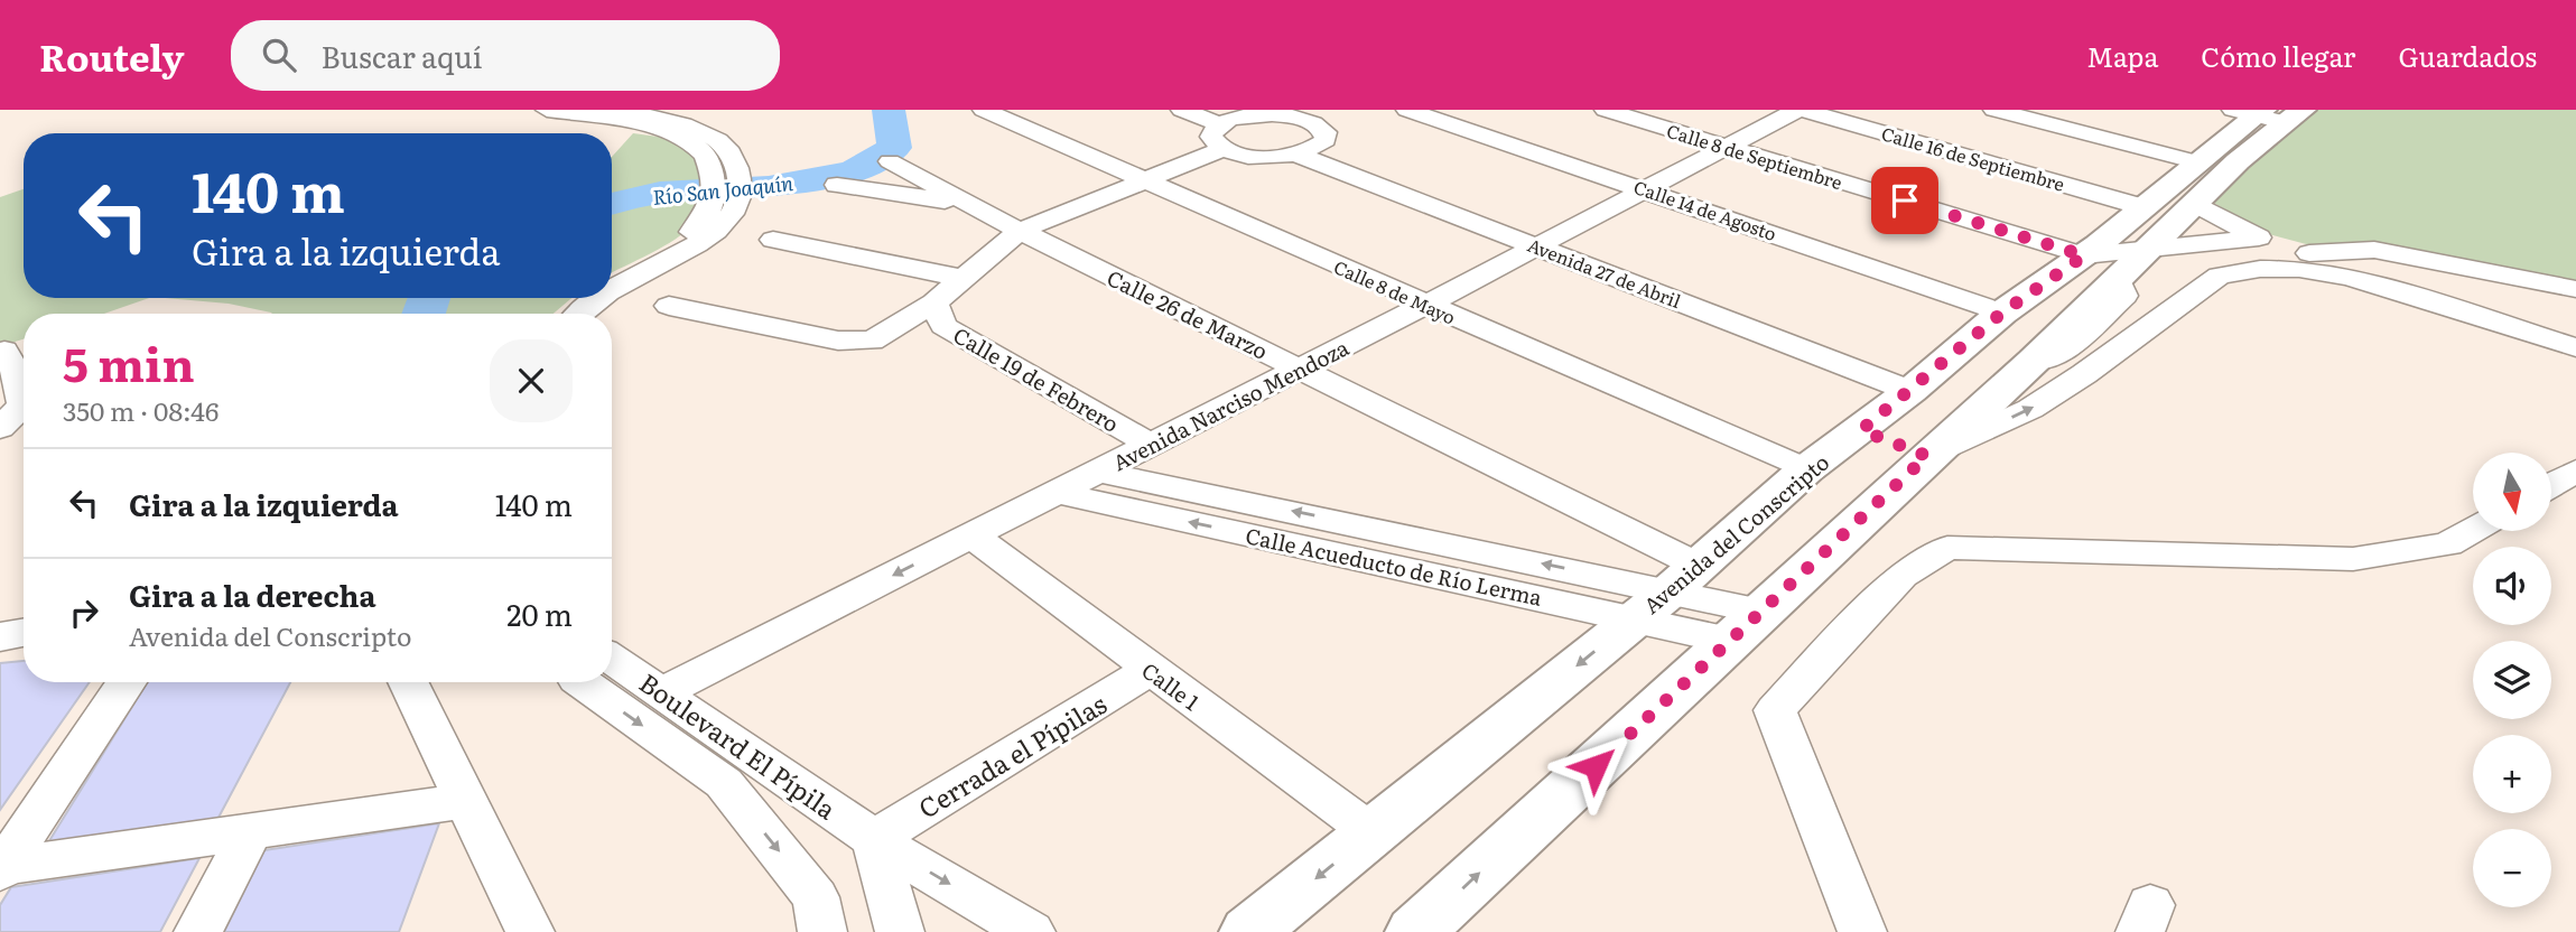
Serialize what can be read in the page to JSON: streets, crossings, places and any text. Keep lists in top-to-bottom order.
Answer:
{
  "streets": {
    "main road": ["Avenida del Conscripto"],
    "street": [
      "Calle 8 de Septiembre",
      "Calle 16 de Septiembre",
      "Calle 14 de Agosto",
      "Avenida 27 de Abril",
      "Calle 8 de Mayo",
      "Calle 26 de Marzo",
      "Calle 19 de Febrero",
      "Avenida Narciso Mendoza",
      "Calle Acueducto de Río Lerma",
      "Calle 1",
      "Boulevard El Pípila",
      "Cerrada el Pípilas"
    ]
  },
  "crossings": [
    ["Calle 8 de Septiembre", "Avenida Narciso Mendoza"],
    ["Calle 8 de Septiembre", "Avenida del Conscripto"],
    ["Calle 16 de Septiembre", "Avenida Narciso Mendoza"],
    ["Calle 16 de Septiembre", "Avenida del Conscripto"],
    ["Calle 14 de Agosto", "Avenida Narciso Mendoza"],
    ["Calle 14 de Agosto", "Avenida del Conscripto"],
    ["Avenida 27 de Abril", "Avenida Narciso Mendoza"],
    ["Avenida 27 de Abril", "Avenida del Conscripto"],
    ["Calle 8 de Mayo", "Avenida Narciso Mendoza"],
    ["Calle 8 de Mayo", "Avenida del Conscripto"],
    ["Calle 26 de Marzo", "Avenida Narciso Mendoza"],
    ["Calle 26 de Marzo", "Avenida del Conscripto"],
    ["Calle 26 de Marzo", "Calle Acueducto de Río Lerma"],
    ["Calle 19 de Febrero", "Avenida Narciso Mendoza"],
    ["Avenida Narciso Mendoza", "Calle Acueducto de Río Lerma"],
    ["Avenida Narciso Mendoza", "Calle 1"],
    ["Avenida Narciso Mendoza", "Boulevard El Pípila"],
    ["Avenida del Conscripto", "Calle Acueducto de Río Lerma"],
    ["Avenida del Conscripto", "Calle 1"],
    ["Calle 1", "Cerrada el Pípilas"],
    ["Boulevard El Pípila", "Cerrada el Pípilas"]
  ],
  "one_way": ["Calle Acueducto de Río Lerma"],
  "water": ["Río San Joaquín"],
  "north": "bottom",
  "page": {
    "header": "Routely",
    "search": "Buscar aquí",
    "nav": ["Mapa", "Cómo llegar", "Guardados"],
    "turn": ["140 m", "Gira a la izquierda"],
    "heading": ["5 min", "350 m · 08:46"],
    "list": [
      {
        "name": "Gira a la izquierda",
        "value": "140 m"
      },
      {
        "name": "Gira a la derecha",
        "note": "Avenida del Conscripto",
        "value": "20 m"
      }
    ],
    "map_buttons": ["+", "−"]
  }
}
